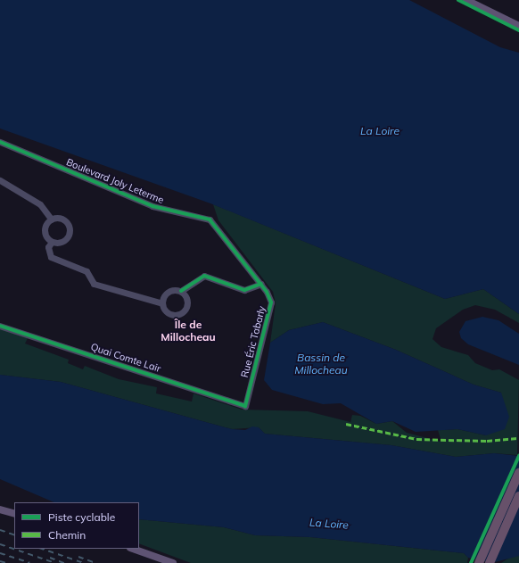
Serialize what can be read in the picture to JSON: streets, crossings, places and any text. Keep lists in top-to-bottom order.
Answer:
{
  "streets": {
    "street": ["Boulevard Joly Leterme", "Rue Éric Tabarly", "Quai Comte Lair"]
  },
  "crossings": [
    ["Boulevard Joly Leterme", "Rue Éric Tabarly"],
    ["Rue Éric Tabarly", "Quai Comte Lair"]
  ],
  "districts": ["Île de Millocheau"],
  "water": ["La Loire", "Bassin de Millocheau"],
  "legend": ["Piste cyclable", "Chemin"]
}
